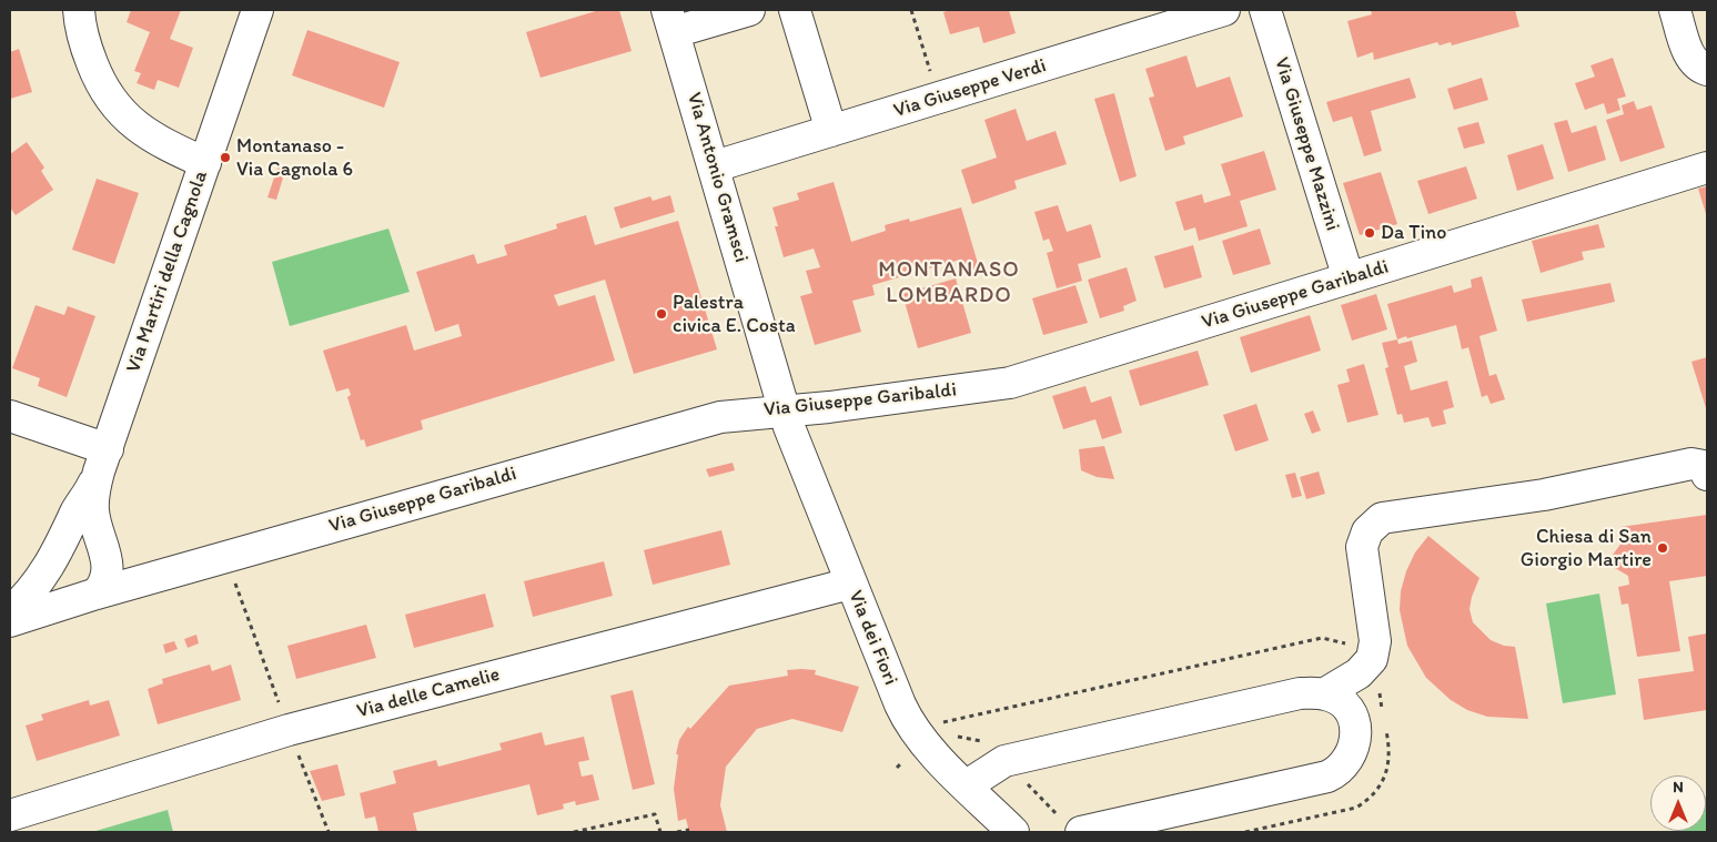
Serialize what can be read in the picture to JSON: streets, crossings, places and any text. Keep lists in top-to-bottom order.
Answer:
{
  "streets": {
    "street": [
      "Via Giuseppe Verdi",
      "Via Giuseppe Mazzini",
      "Via Antonio Gramsci",
      "Via Martiri della Cagnola",
      "Via Giuseppe Garibaldi",
      "Via dei Fiori",
      "Via delle Camelie"
    ]
  },
  "crossings": [
    ["Via Giuseppe Verdi", "Via Antonio Gramsci"],
    ["Via Giuseppe Mazzini", "Via Giuseppe Garibaldi"],
    ["Via Antonio Gramsci", "Via Giuseppe Garibaldi"],
    ["Via Antonio Gramsci", "Via dei Fiori"],
    ["Via Giuseppe Garibaldi", "Via dei Fiori"],
    ["Via dei Fiori", "Via delle Camelie"]
  ],
  "districts": ["MONTANASO LOMBARDO"],
  "places": [
    "Montanaso - Via Cagnola 6",
    "Da Tino",
    "Palestra civica E. Costa",
    "Chiesa di San Giorgio Martire"
  ],
  "north": "top"
}
